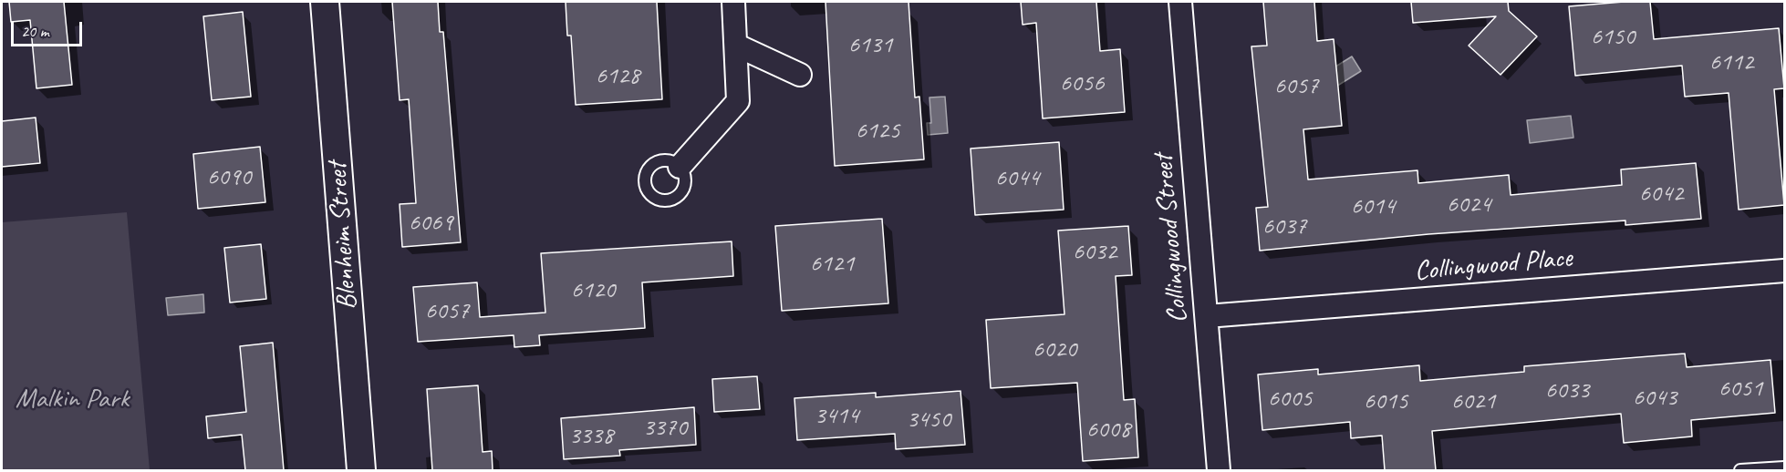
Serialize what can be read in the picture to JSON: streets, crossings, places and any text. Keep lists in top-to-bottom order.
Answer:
{
  "streets": {
    "street": ["Blenheim Street", "Collingwood Street", "Collingwood Place"]
  },
  "crossings": [
    ["Collingwood Street", "Collingwood Place"]
  ],
  "parks": ["Malkin Park"],
  "house_numbers": [
    "6150",
    "6131",
    "6112",
    "6128",
    "6056",
    "6057",
    "6125",
    "6090",
    "6044",
    "6042",
    "6024",
    "6014",
    "6069",
    "6037",
    "6032",
    "6121",
    "6120",
    "6057",
    "6020",
    "6051",
    "6033",
    "6043",
    "6005",
    "6015",
    "6021",
    "3414",
    "3450",
    "3370",
    "6008",
    "3338"
  ],
  "scale_bar": "20 m"
}
